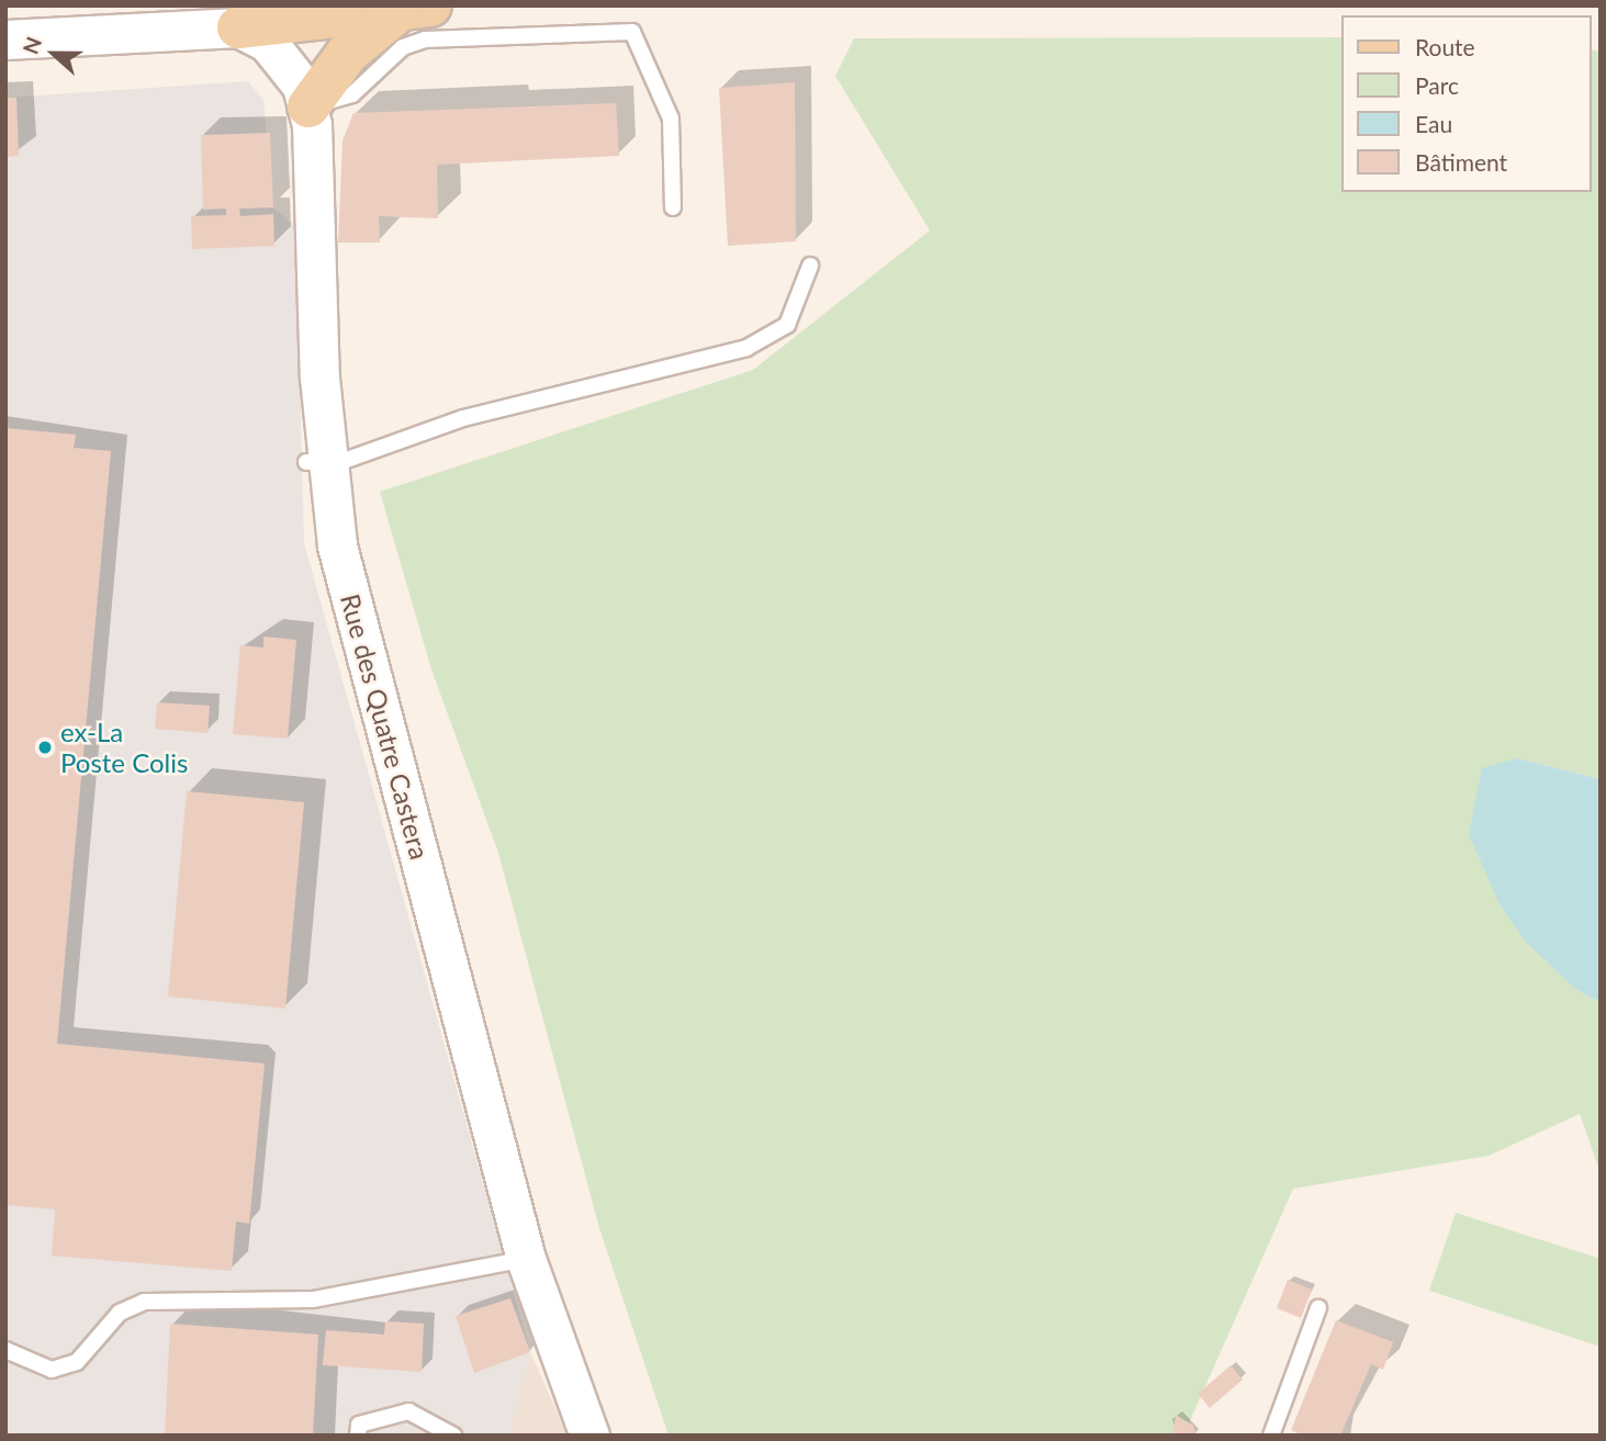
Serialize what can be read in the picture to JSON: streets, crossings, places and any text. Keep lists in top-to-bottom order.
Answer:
{
  "streets": {
    "street": ["Rue des Quatre Castera"]
  },
  "places": ["ex-La Poste Colis"],
  "legend": [
    "Route",
    "Parc",
    "Eau",
    "Bâtiment"
  ],
  "north": "left"
}
